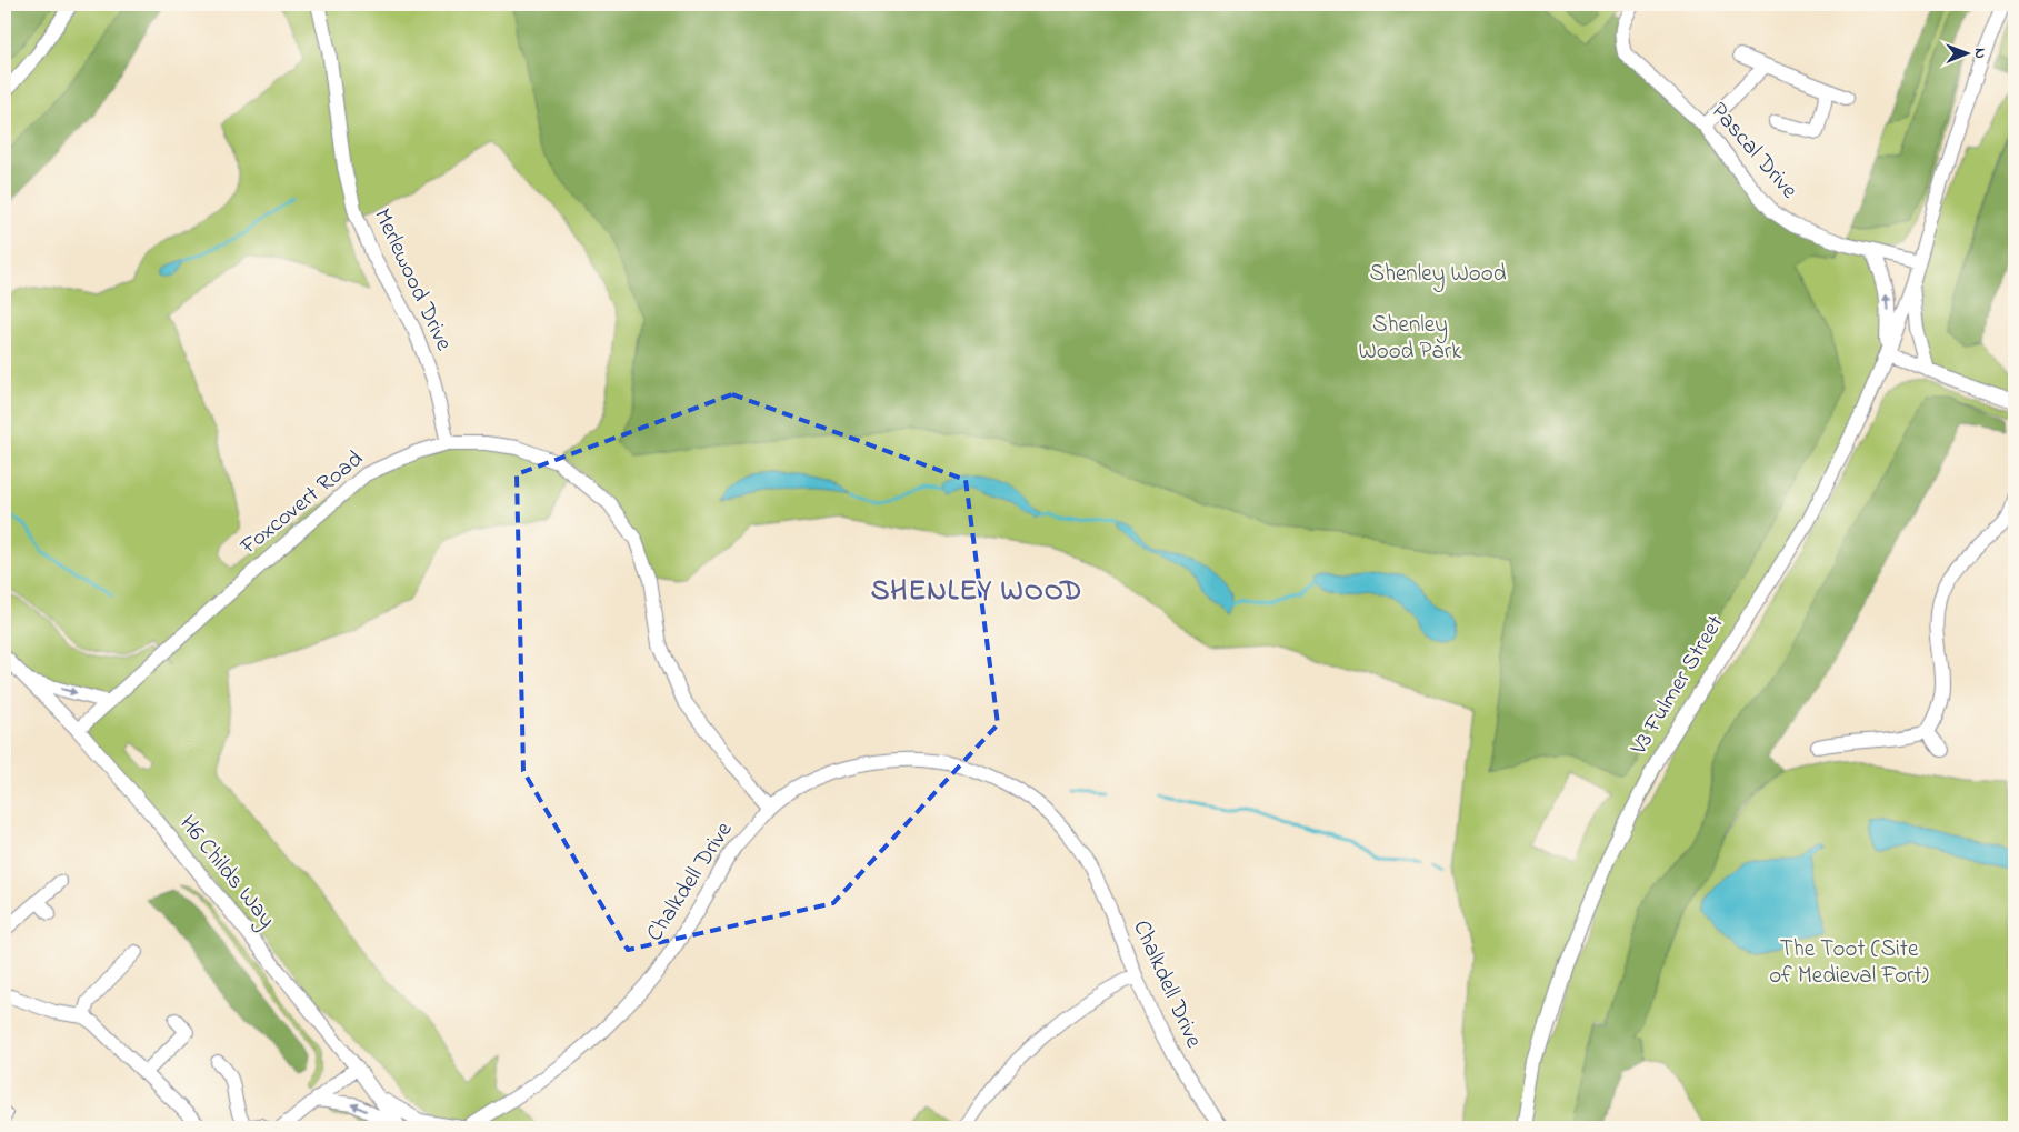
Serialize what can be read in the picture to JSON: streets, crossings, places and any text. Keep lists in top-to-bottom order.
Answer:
{
  "streets": {
    "street": [
      "Pascal Drive",
      "Merlewood Drive",
      "Foxcovert Road",
      "V3 Fulmer Street",
      "H6 Childs Way",
      "Chalkdell Drive"
    ]
  },
  "crossings": [
    ["Pascal Drive", "V3 Fulmer Street"],
    ["Merlewood Drive", "Foxcovert Road"],
    ["Foxcovert Road", "H6 Childs Way"],
    ["Foxcovert Road", "Chalkdell Drive"]
  ],
  "districts": ["SHENLEY WOOD"],
  "parks": ["Shenley Wood", "Shenley Wood Park", "The Toot (Site of Medieval Fort)"],
  "north": "right"
}
